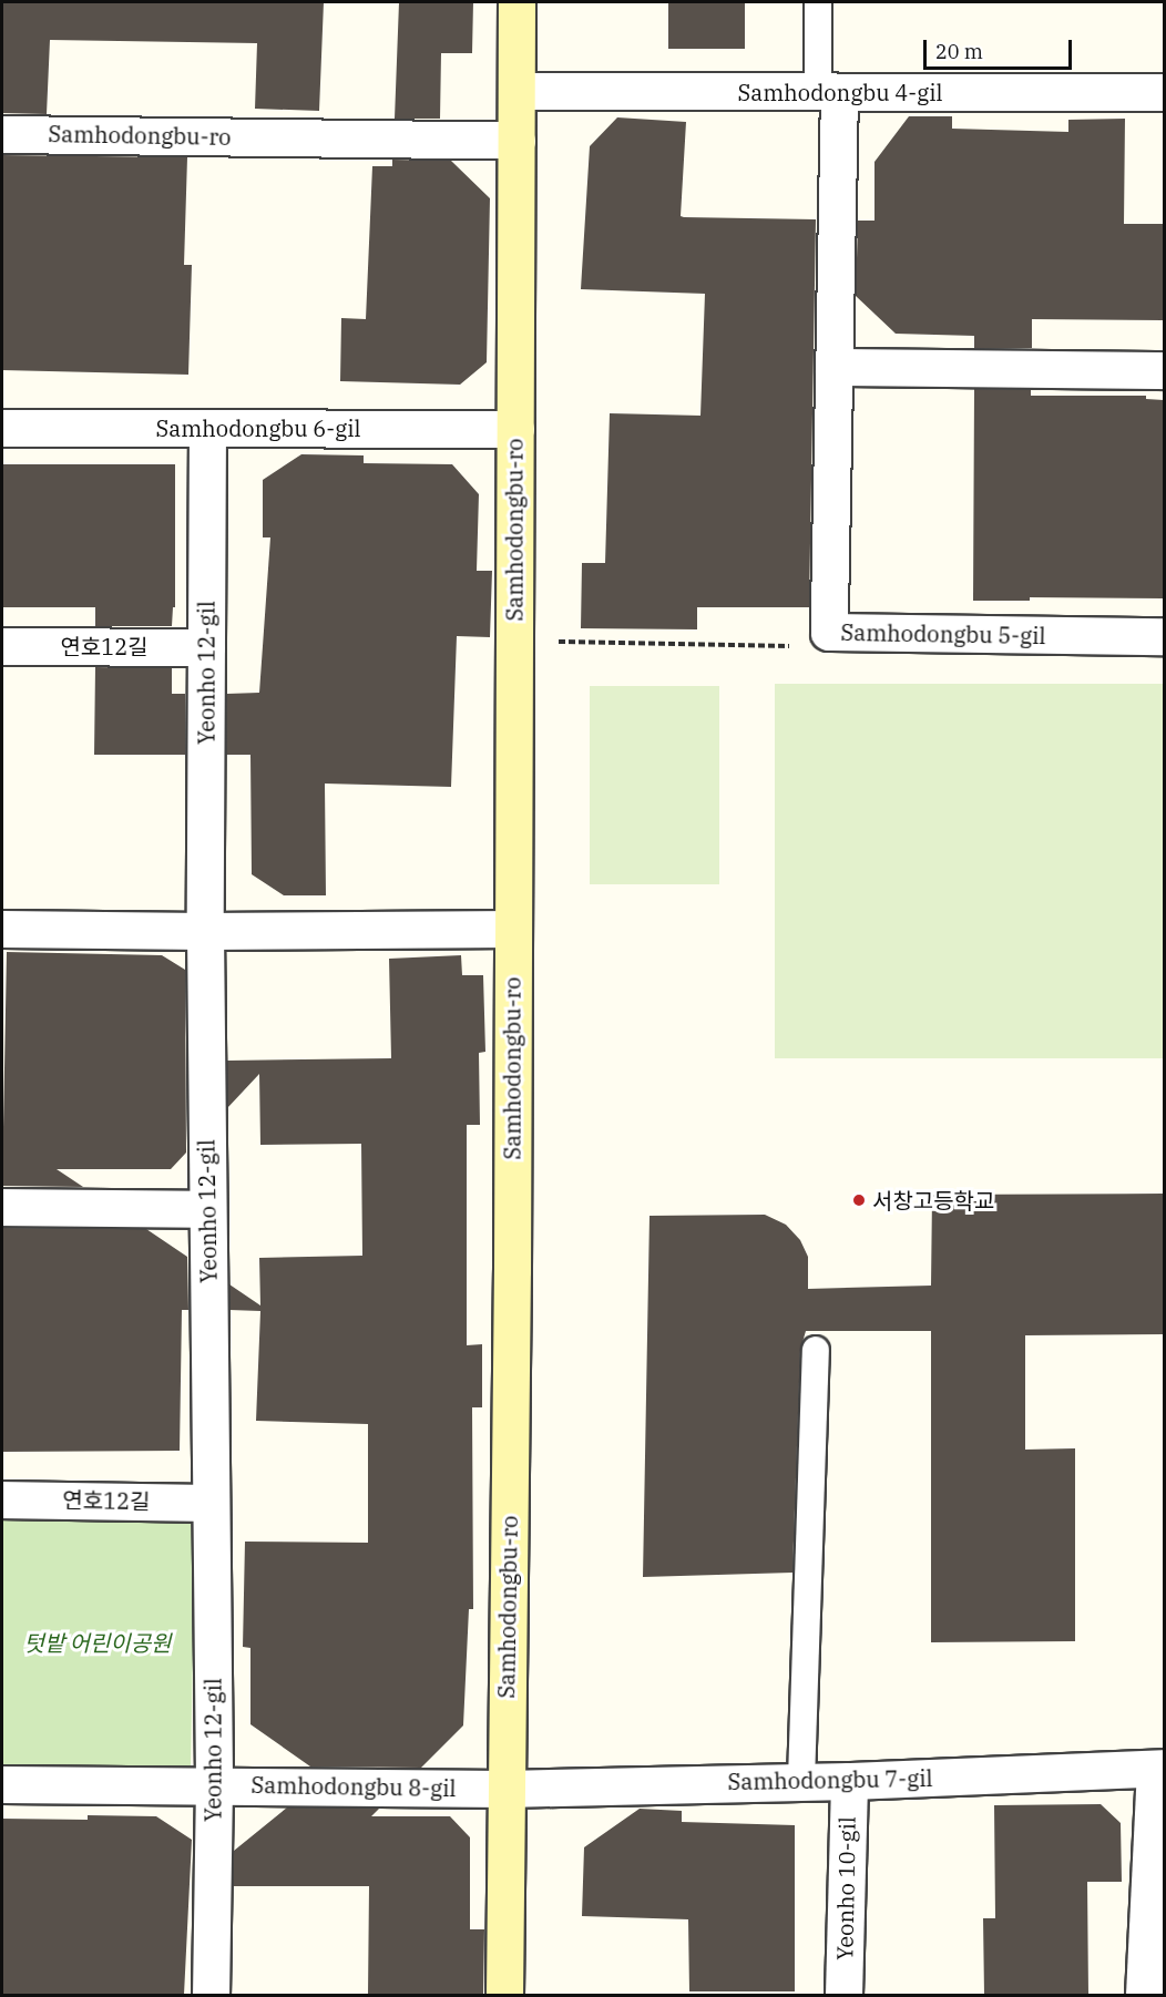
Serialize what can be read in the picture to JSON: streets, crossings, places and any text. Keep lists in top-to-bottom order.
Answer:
{
  "streets": {
    "street": [
      "Samhodongbu 4-gil",
      "Samhodongbu-ro",
      "Samhodongbu 6-gil",
      "Samhodongbu 5-gil",
      "연호12길",
      "Yeonho 12-gil",
      "Samhodongbu 7-gil",
      "Samhodongbu 8-gil",
      "Yeonho 10-gil"
    ]
  },
  "crossings": [
    ["Samhodongbu 4-gil", "Samhodongbu-ro"],
    ["Samhodongbu 4-gil", "Samhodongbu 5-gil"],
    ["Samhodongbu-ro", "Samhodongbu 6-gil"],
    ["Samhodongbu-ro", "Samhodongbu 7-gil"],
    ["Samhodongbu-ro", "Samhodongbu 8-gil"],
    ["Samhodongbu 6-gil", "Yeonho 12-gil"],
    ["연호12길", "Yeonho 12-gil"],
    ["Yeonho 12-gil", "Samhodongbu 8-gil"],
    ["Samhodongbu 7-gil", "Samhodongbu 8-gil"],
    ["Samhodongbu 7-gil", "Yeonho 10-gil"]
  ],
  "parks": ["텃밭 어린이공원"],
  "places": ["서창고등학교"],
  "scale_bar": "20 m"
}
